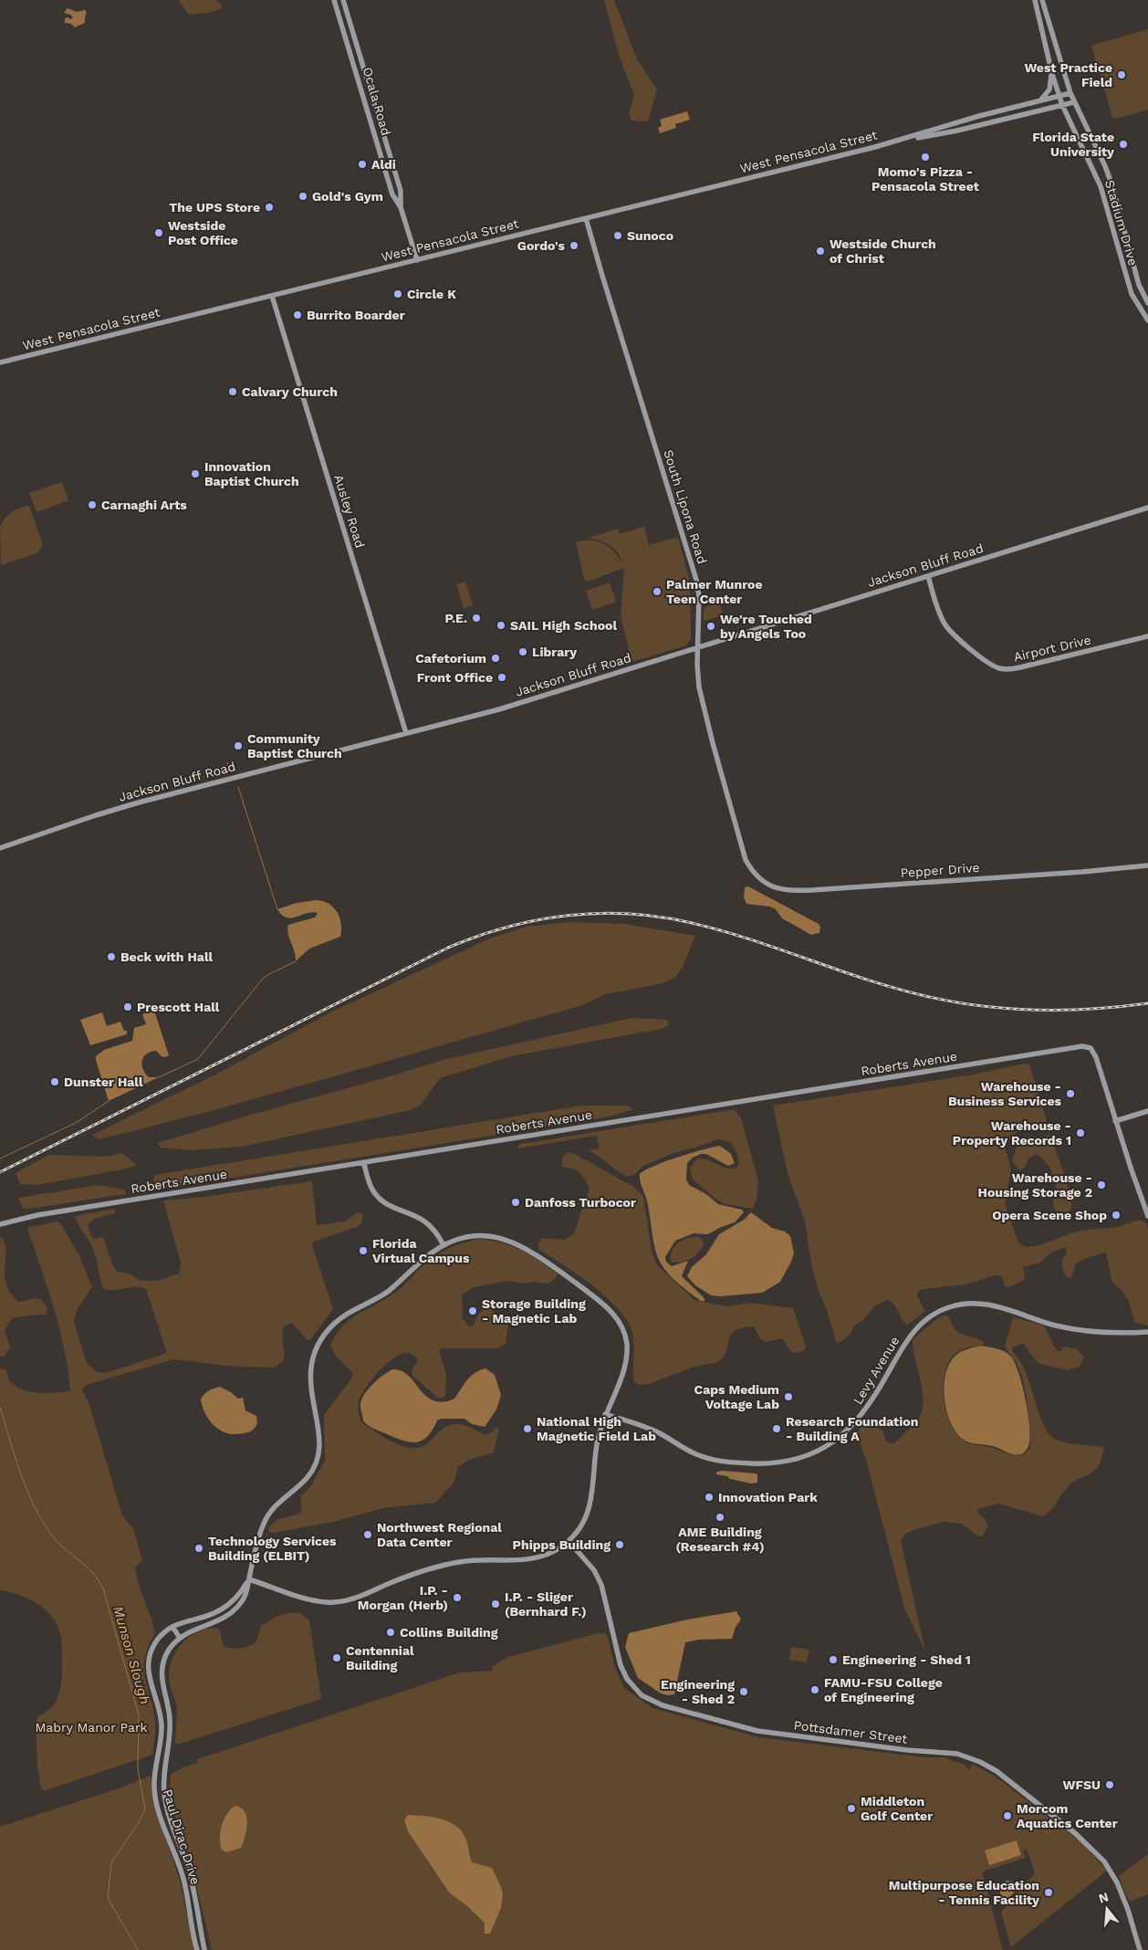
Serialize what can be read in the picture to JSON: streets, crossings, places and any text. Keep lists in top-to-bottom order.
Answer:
{
  "streets": {
    "street": [
      "Ocala Road",
      "West Pensacola Street",
      "Stadium Drive",
      "South Lipona Road",
      "Ausley Road",
      "Jackson Bluff Road",
      "Airport Drive",
      "Pepper Drive",
      "Roberts Avenue",
      "Levy Avenue",
      "Pottsdamer Street",
      "Paul Dirac Drive"
    ]
  },
  "crossings": [
    ["Ocala Road", "West Pensacola Street"],
    ["West Pensacola Street", "Stadium Drive"],
    ["West Pensacola Street", "South Lipona Road"],
    ["West Pensacola Street", "Ausley Road"],
    ["South Lipona Road", "Jackson Bluff Road"],
    ["South Lipona Road", "Pepper Drive"],
    ["Ausley Road", "Jackson Bluff Road"],
    ["Jackson Bluff Road", "Airport Drive"]
  ],
  "water": ["Munson Slough"],
  "parks": ["Mabry Manor Park"],
  "places": [
    "West Practice Field",
    "Florida State University",
    "Momo's Pizza - Pensacola Street",
    "Aldi",
    "Gold's Gym",
    "The UPS Store",
    "Westside Post Office",
    "Sunoco",
    "Gordo's",
    "Westside Church of Christ",
    "Circle K",
    "Burrito Boarder",
    "Calvary Church",
    "Innovation Baptist Church",
    "Carnaghi Arts",
    "Palmer Munroe Teen Center",
    "P.E.",
    "SAIL High School",
    "We're Touched by Angels Too",
    "Library",
    "Cafetorium",
    "Front Office",
    "Community Baptist Church",
    "Beck with Hall",
    "Prescott Hall",
    "Dunster Hall",
    "Warehouse - Business Services",
    "Warehouse - Property Records 1",
    "Warehouse - Housing Storage 2",
    "Danfoss Turbocor",
    "Opera Scene Shop",
    "Florida Virtual Campus",
    "Storage Building - Magnetic Lab",
    "Caps Medium Voltage Lab",
    "National High Magnetic Field Lab",
    "Research Foundation - Building A",
    "Innovation Park",
    "AME Building (Research #4)",
    "Northwest Regional Data Center",
    "Phipps Building",
    "Technology Services Building (ELBIT)",
    "I.P. - Morgan (Herb)",
    "I.P. - Sliger (Bernhard F.)",
    "Collins Building",
    "Centennial Building",
    "Engineering - Shed 1",
    "FAMU-FSU College of Engineering",
    "Engineering - Shed 2",
    "WFSU",
    "Middleton Golf Center",
    "Morcom Aquatics Center",
    "Multipurpose Education - Tennis Facility"
  ],
  "north": "top"
}
